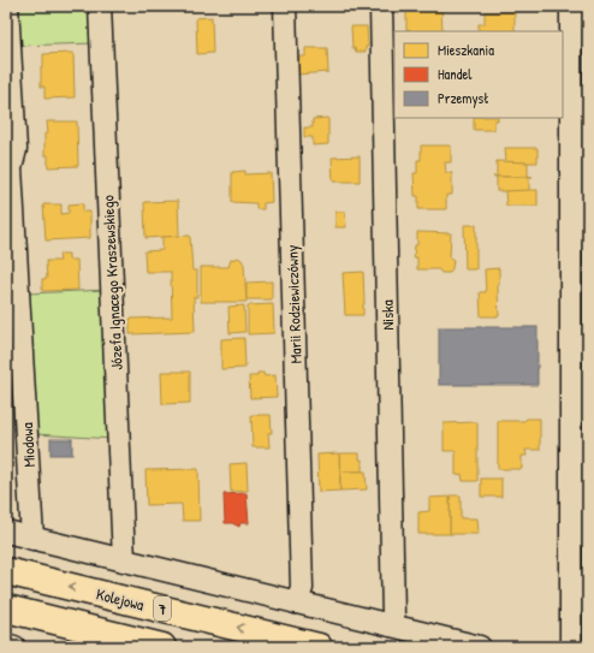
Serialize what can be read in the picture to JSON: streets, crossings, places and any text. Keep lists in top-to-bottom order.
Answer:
{
  "streets": {
    "highway": ["Kolejowa", "7"],
    "street": [
      "Józefa Ignacego Kraszewskiego",
      "Marii Rodziewiczówny",
      "Niska",
      "Miodowa"
    ]
  },
  "legend": ["Mieszkania", "Handel", "Przemysł"]
}
